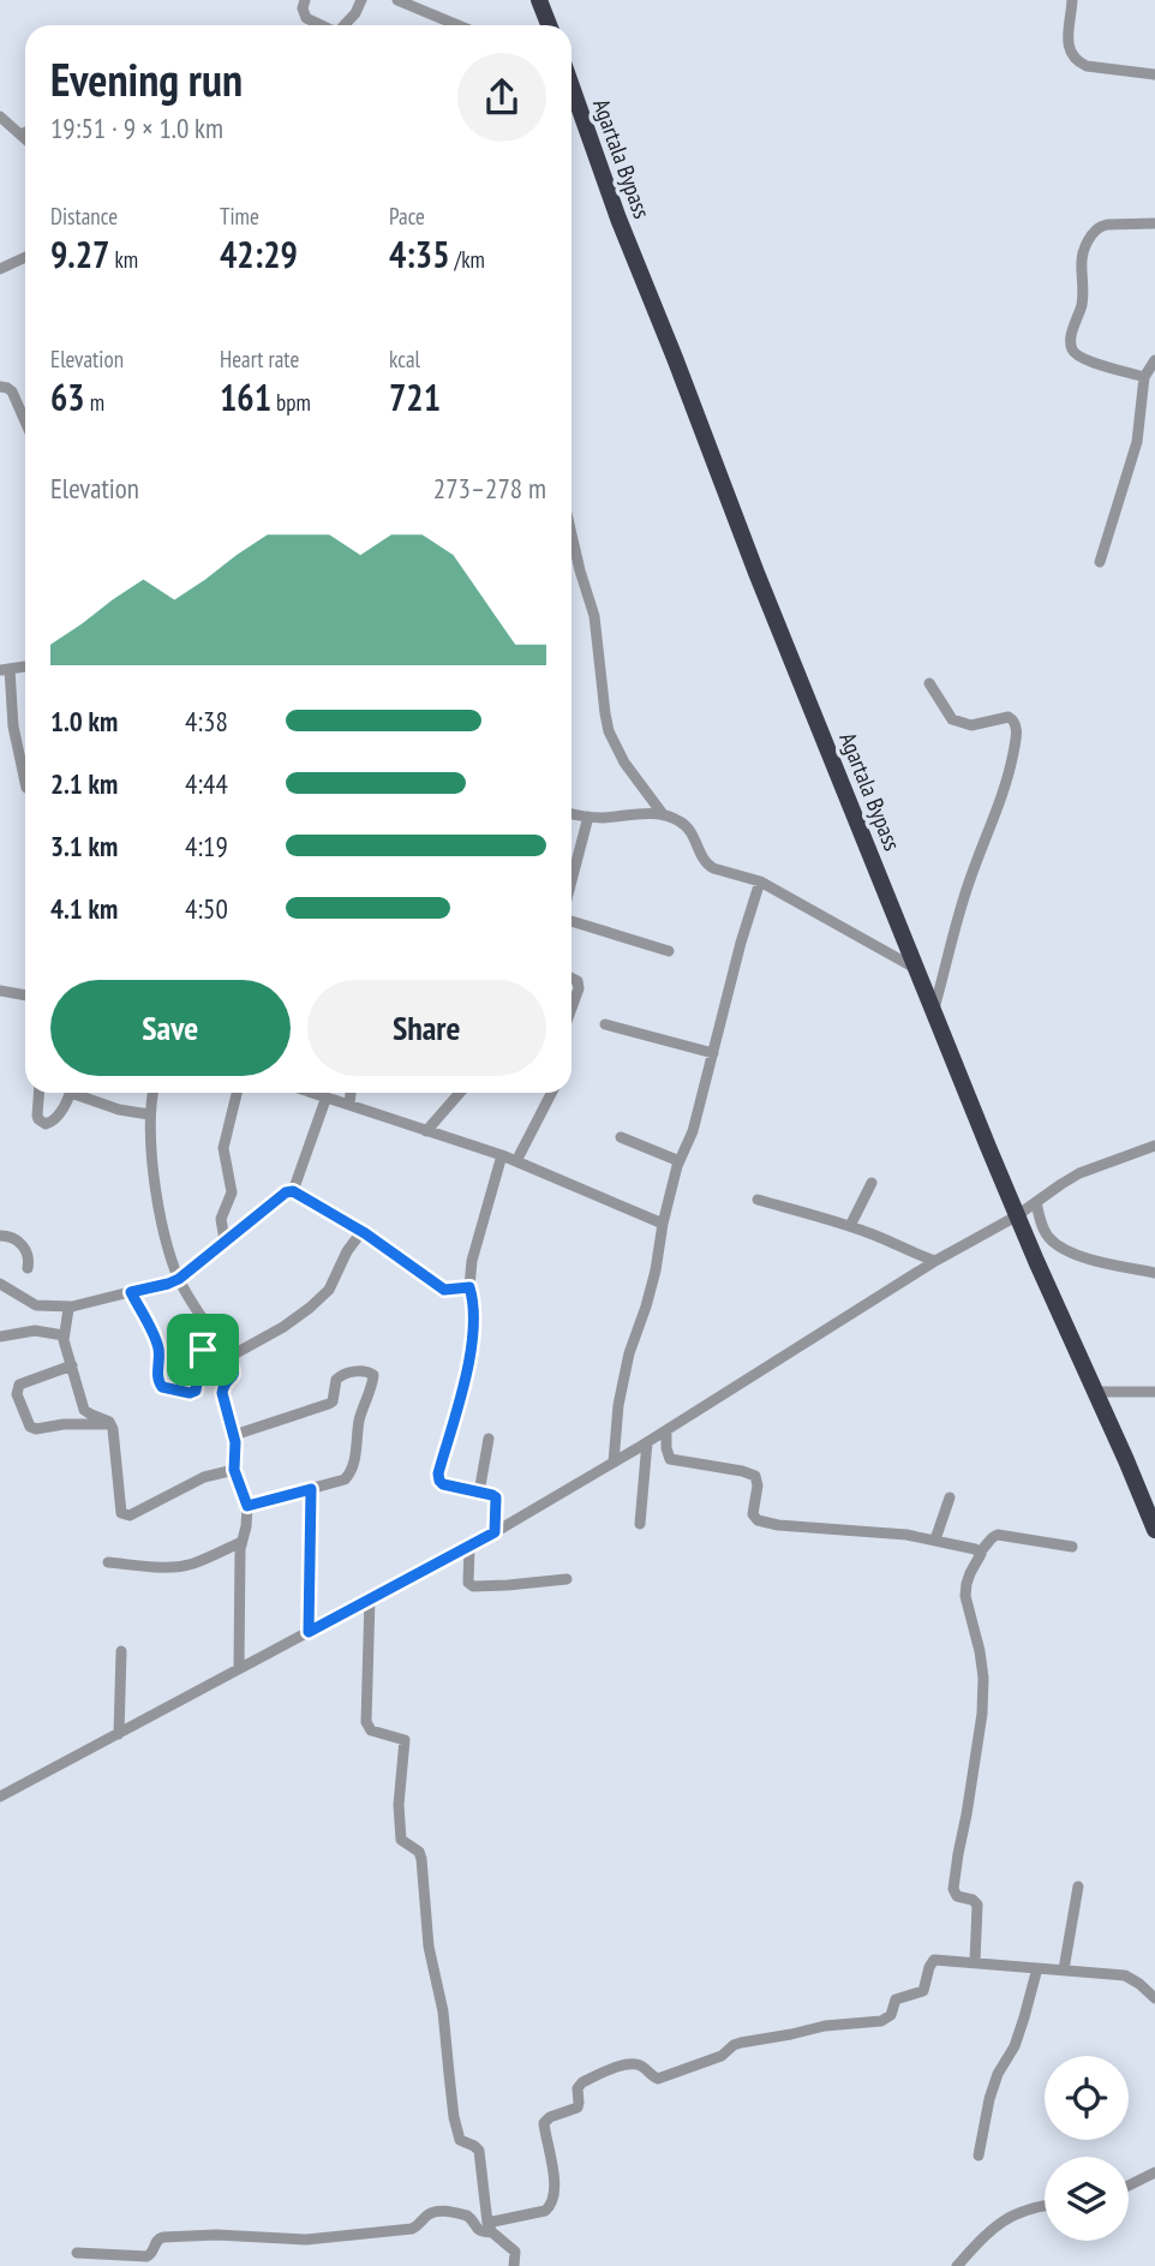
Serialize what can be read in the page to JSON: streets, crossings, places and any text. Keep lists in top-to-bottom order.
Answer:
{
  "streets": {
    "highway": ["Agartala Bypass"]
  },
  "page": {
    "heading": ["Evening run", "19:51 · 9 × 1.0 km"],
    "stats": [
      ["Distance", "9.27 km"],
      ["Time", "42:29"],
      ["Pace", "4:35 /km"],
      ["Elevation", "63 m"],
      ["Heart rate", "161 bpm"],
      ["kcal", "721"]
    ],
    "chart": ["Elevation", "273–278 m"],
    "list": [
      {
        "name": "1.0 km",
        "note": "4:38"
      },
      {
        "name": "2.1 km",
        "note": "4:44"
      },
      {
        "name": "3.1 km",
        "note": "4:19"
      },
      {
        "name": "4.1 km",
        "note": "4:50"
      }
    ],
    "buttons": ["Save", "Share"]
  }
}
